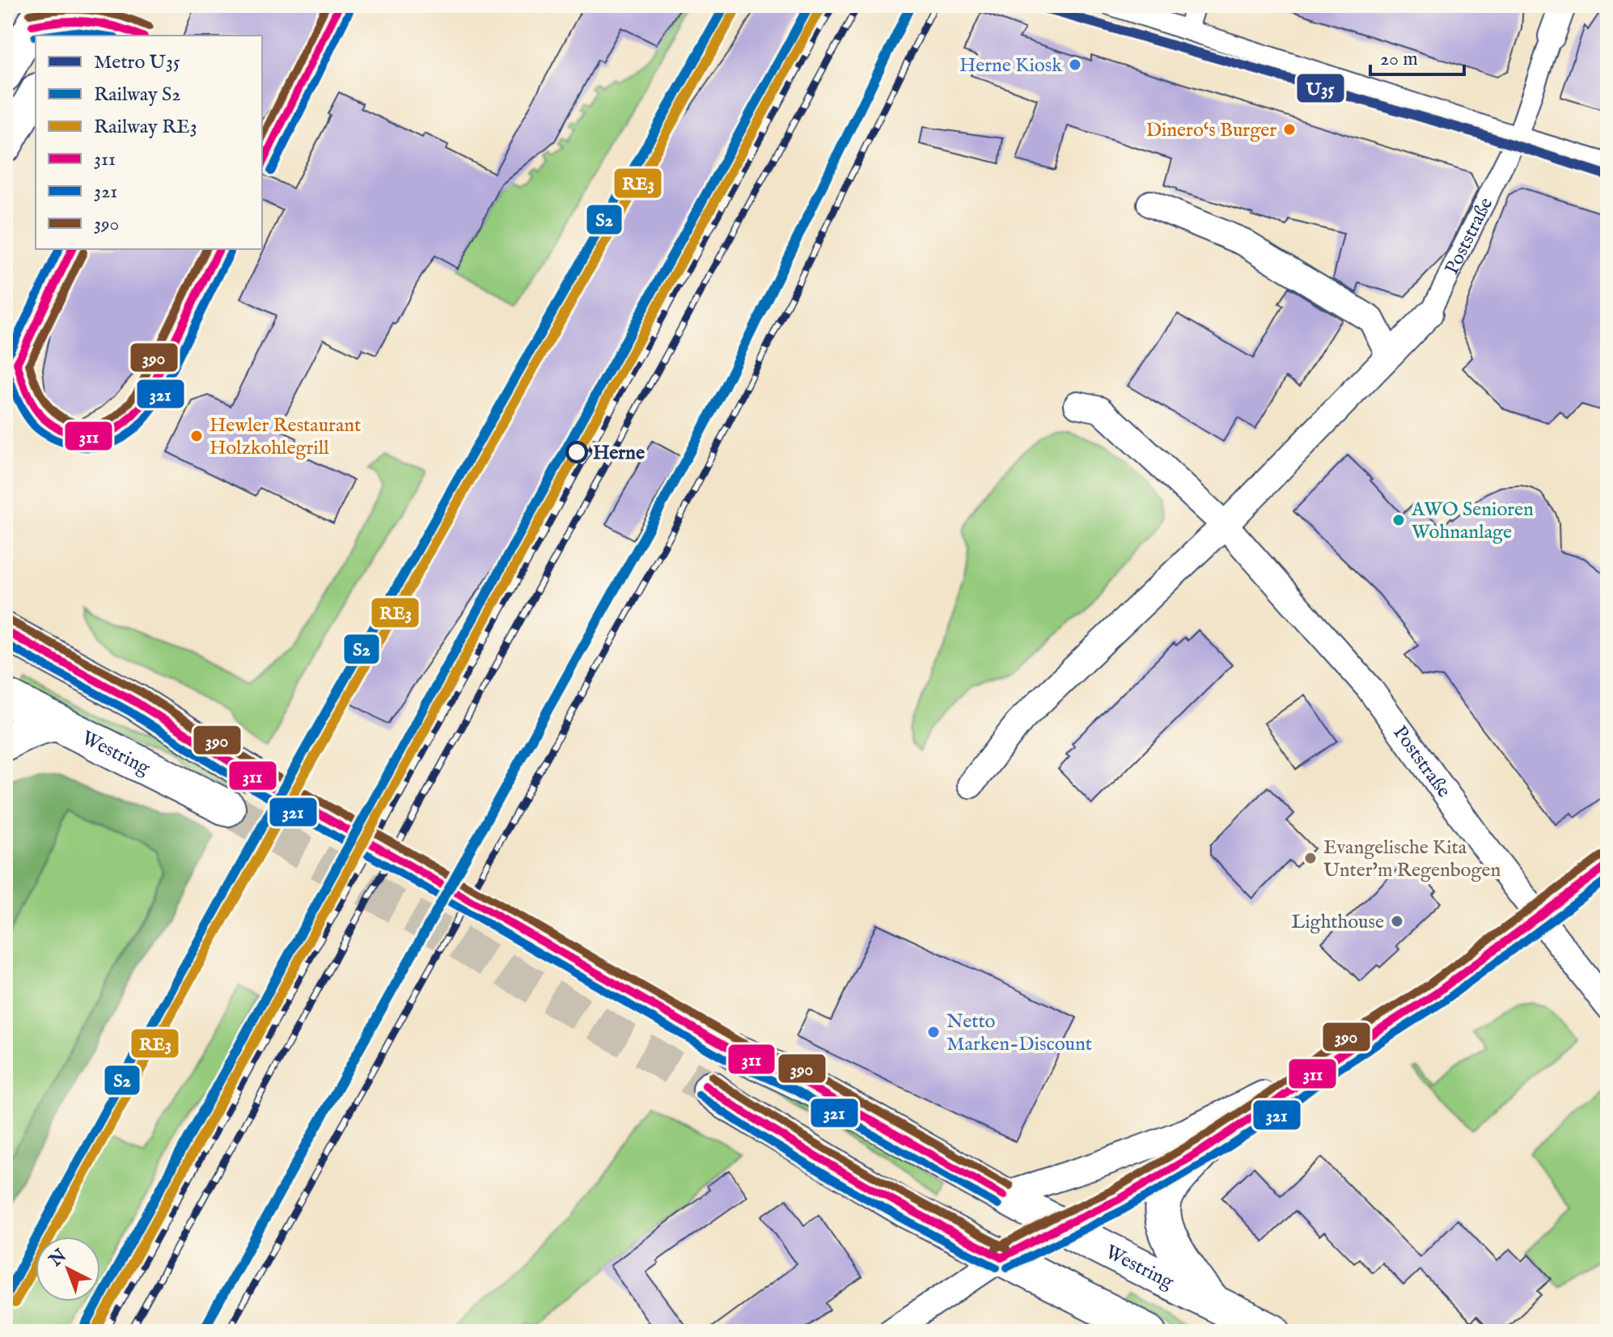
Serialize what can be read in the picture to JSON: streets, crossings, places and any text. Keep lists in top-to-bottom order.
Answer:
{
  "streets": {
    "main road": ["Westring"],
    "street": ["Poststraße"]
  },
  "places": [
    "Herne Kiosk",
    "Dinero‘s Burger",
    "Hewler Restaurant Holzkohlegrill",
    "Herne",
    "AWO Senioren Wohnanlage",
    "Evangelische Kita Unter'm Regenbogen",
    "Lighthouse",
    "Netto Marken-Discount"
  ],
  "lines": [
    "metro line U35",
    "rail line S2",
    "transit line 311",
    "transit line 390",
    "transit line 321",
    "rail line RE3"
  ],
  "legend": [
    "Metro U35",
    "Railway S2",
    "Railway RE3",
    "311",
    "321",
    "390"
  ],
  "scale_bar": "20 m",
  "north": "top left"
}
